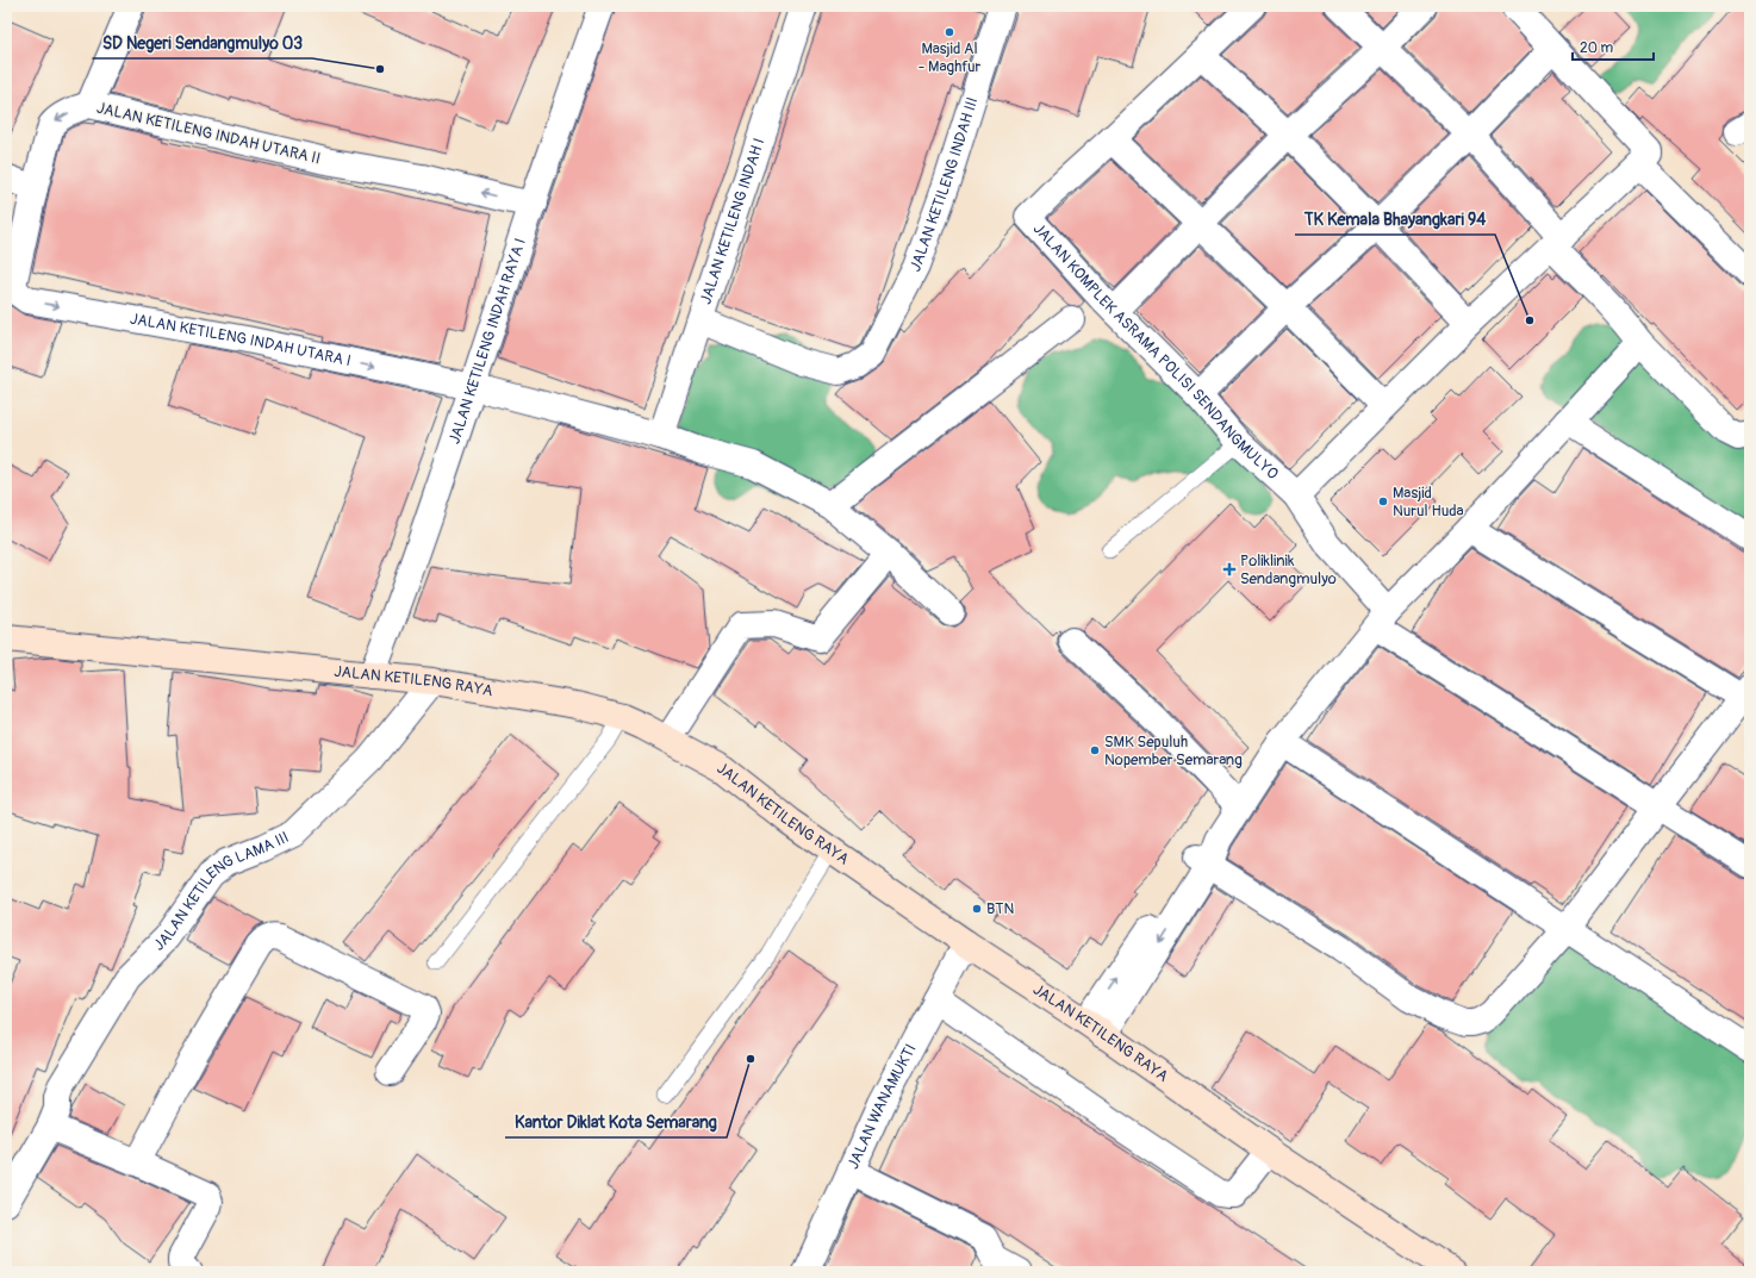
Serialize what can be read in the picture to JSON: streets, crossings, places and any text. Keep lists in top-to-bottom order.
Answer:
{
  "streets": {
    "main road": ["JALAN KETILENG RAYA"],
    "street": [
      "JALAN KETILENG INDAH UTARA II",
      "JALAN KETILENG INDAH III",
      "JALAN KETILENG INDAH I",
      "JALAN KETILENG INDAH UTARA I",
      "JALAN KETILENG INDAH RAYA I",
      "JALAN KOMPLEK ASRAMA POLISI SENDANGMULYO",
      "JALAN KETILENG LAMA III",
      "JALAN WANAMUKTI"
    ]
  },
  "crossings": [
    ["JALAN KETILENG INDAH UTARA II", "JALAN KETILENG INDAH UTARA I"],
    ["JALAN KETILENG INDAH UTARA II", "JALAN KETILENG INDAH RAYA I"],
    ["JALAN KETILENG INDAH III", "JALAN KETILENG INDAH I"],
    ["JALAN KETILENG INDAH UTARA I", "JALAN KETILENG INDAH RAYA I"],
    ["JALAN KETILENG INDAH RAYA I", "JALAN KETILENG RAYA"],
    ["JALAN KETILENG RAYA", "JALAN KETILENG LAMA III"],
    ["JALAN KETILENG RAYA", "JALAN WANAMUKTI"]
  ],
  "one_way": ["JALAN KETILENG INDAH UTARA II", "JALAN KETILENG INDAH UTARA I"],
  "places": {
    "other": [
      "Masjid Al - Maghfur",
      "SD Negeri Sendangmulyo 03",
      "TK Kemala Bhayangkari 94",
      "Masjid Nurul Huda",
      "SMK Sepuluh Nopember Semarang",
      "BTN",
      "Kantor Diklat Kota Semarang"
    ],
    "health": ["Poliklinik Sendangmulyo"]
  },
  "scale_bar": "20 m"
}
